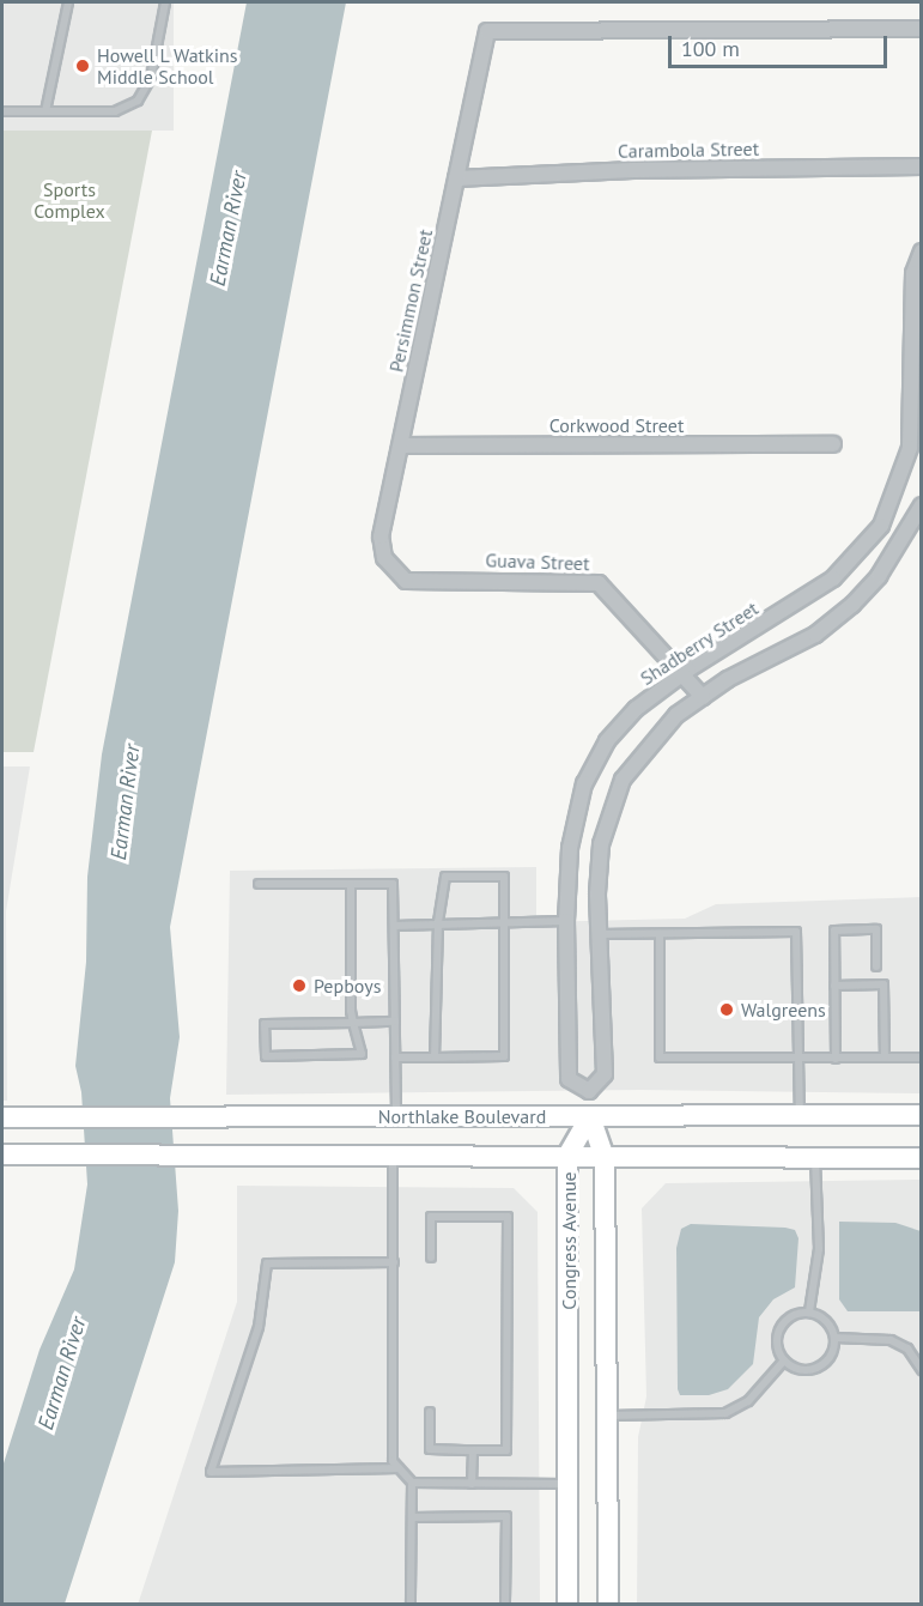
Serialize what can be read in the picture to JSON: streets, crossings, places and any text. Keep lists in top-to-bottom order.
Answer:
{
  "streets": {
    "main road": ["Northlake Boulevard", "Congress Avenue"],
    "street": [
      "Carambola Street",
      "Persimmon Street",
      "Corkwood Street",
      "Guava Street",
      "Shadberry Street"
    ]
  },
  "crossings": [
    ["Carambola Street", "Persimmon Street"],
    ["Persimmon Street", "Corkwood Street"],
    ["Persimmon Street", "Guava Street"],
    ["Guava Street", "Shadberry Street"],
    ["Northlake Boulevard", "Congress Avenue"]
  ],
  "water": ["Earman River"],
  "parks": ["Sports Complex"],
  "places": ["Howell L Watkins Middle School", "Pepboys", "Walgreens"],
  "scale_bar": "100 m"
}
